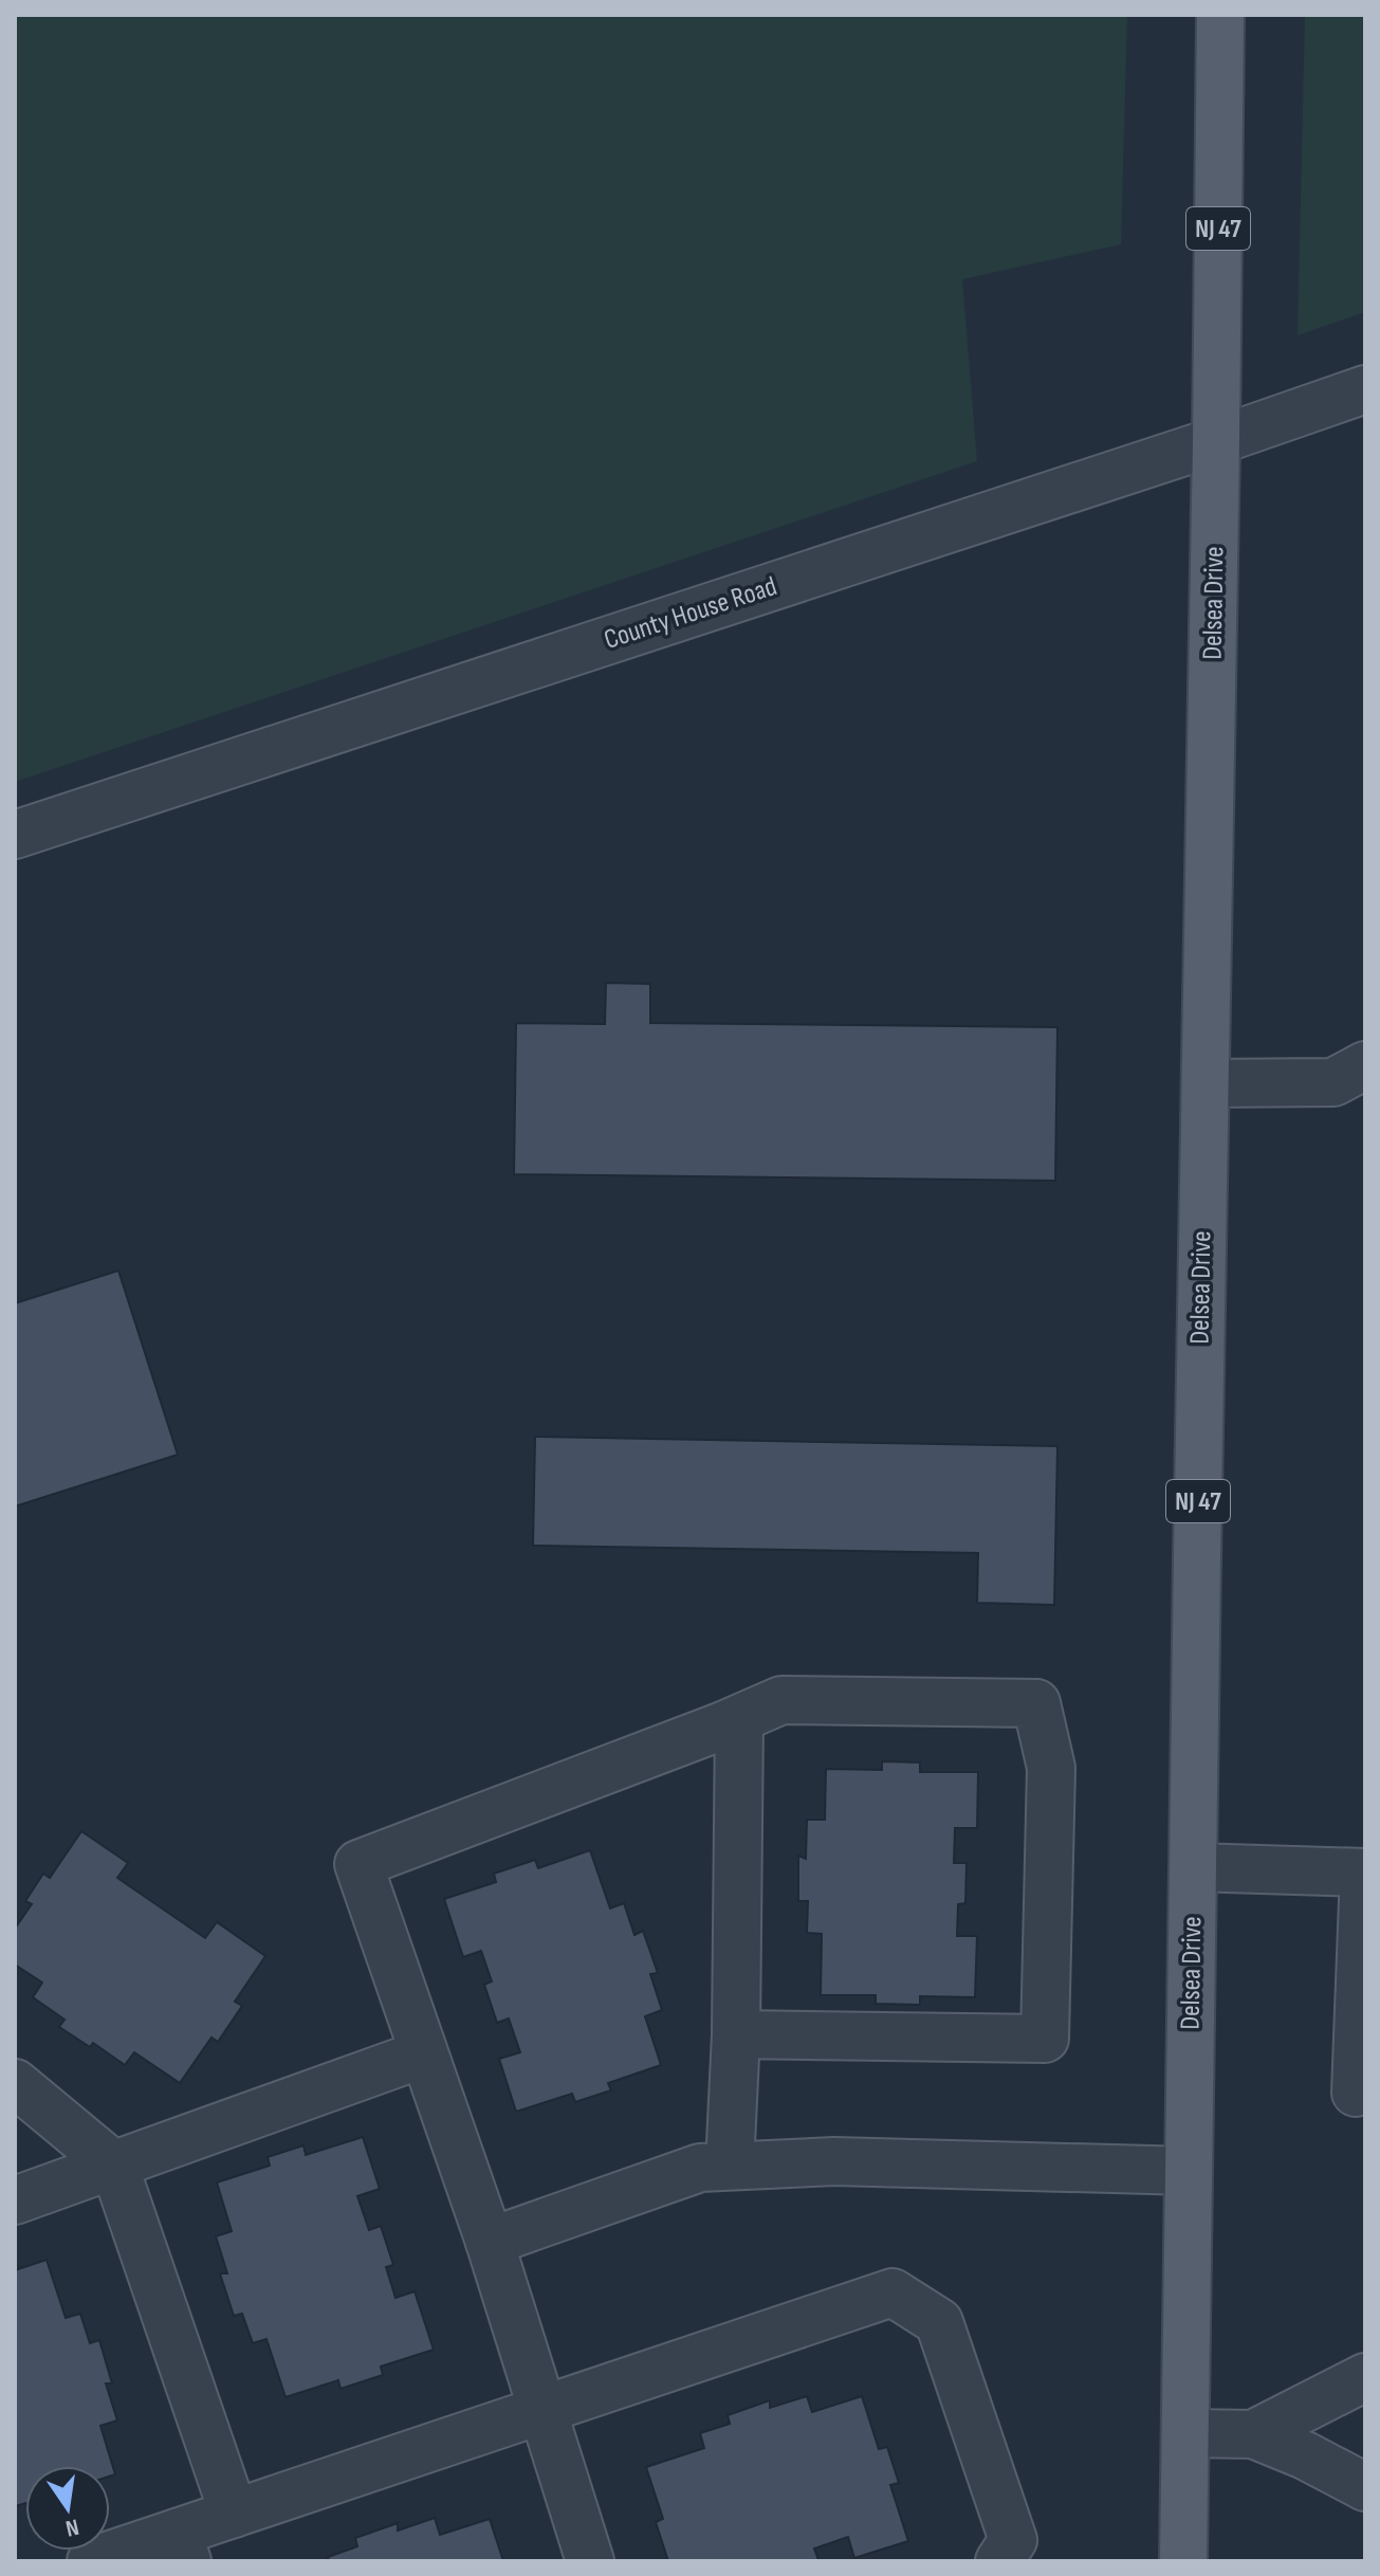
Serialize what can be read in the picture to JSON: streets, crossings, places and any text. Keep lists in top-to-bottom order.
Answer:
{
  "streets": {
    "main road": ["NJ 47", "Delsea Drive"],
    "street": ["County House Road"]
  },
  "crossings": [
    ["Delsea Drive", "County House Road"]
  ],
  "north": "bottom"
}
